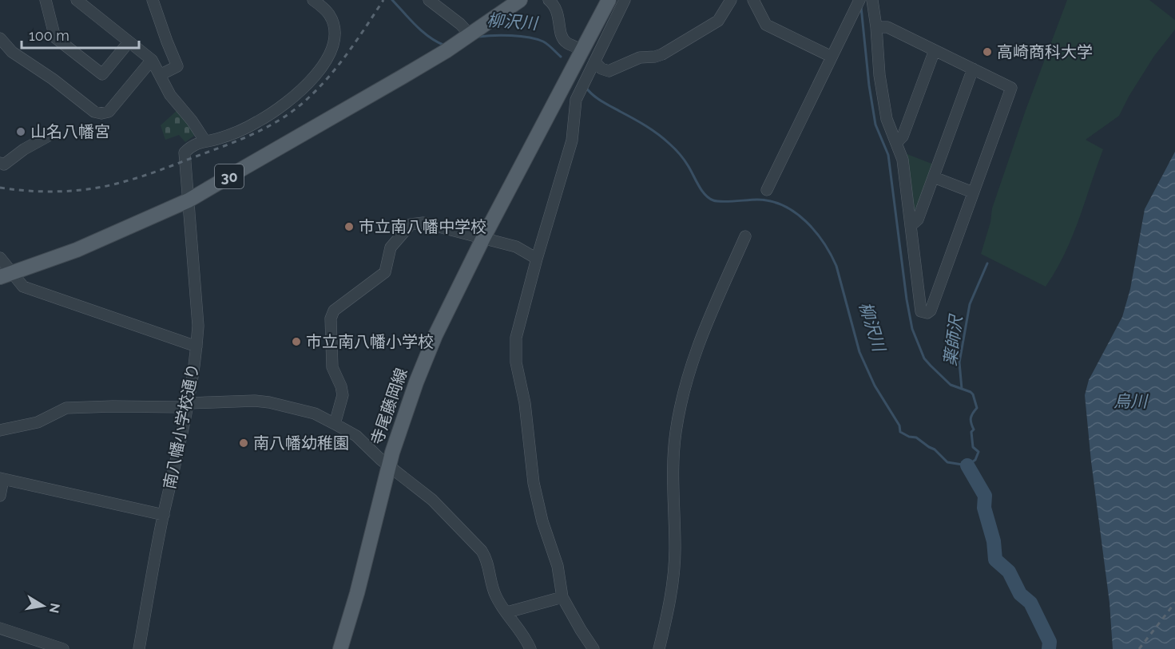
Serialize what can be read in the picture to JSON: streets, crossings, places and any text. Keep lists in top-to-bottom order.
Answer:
{
  "streets": {
    "main road": ["30", "寺尾藤岡線"],
    "street": ["南八幡小学校通り"]
  },
  "crossings": [
    ["30", "南八幡小学校通り"]
  ],
  "water": ["柳沢川", "薬師沢", "烏川"],
  "places": [
    "高崎商科大学",
    "山名八幡宮",
    "市立南八幡中学校",
    "市立南八幡小学校",
    "南八幡幼稚園"
  ],
  "scale_bar": "100 m",
  "north": "right"
}
